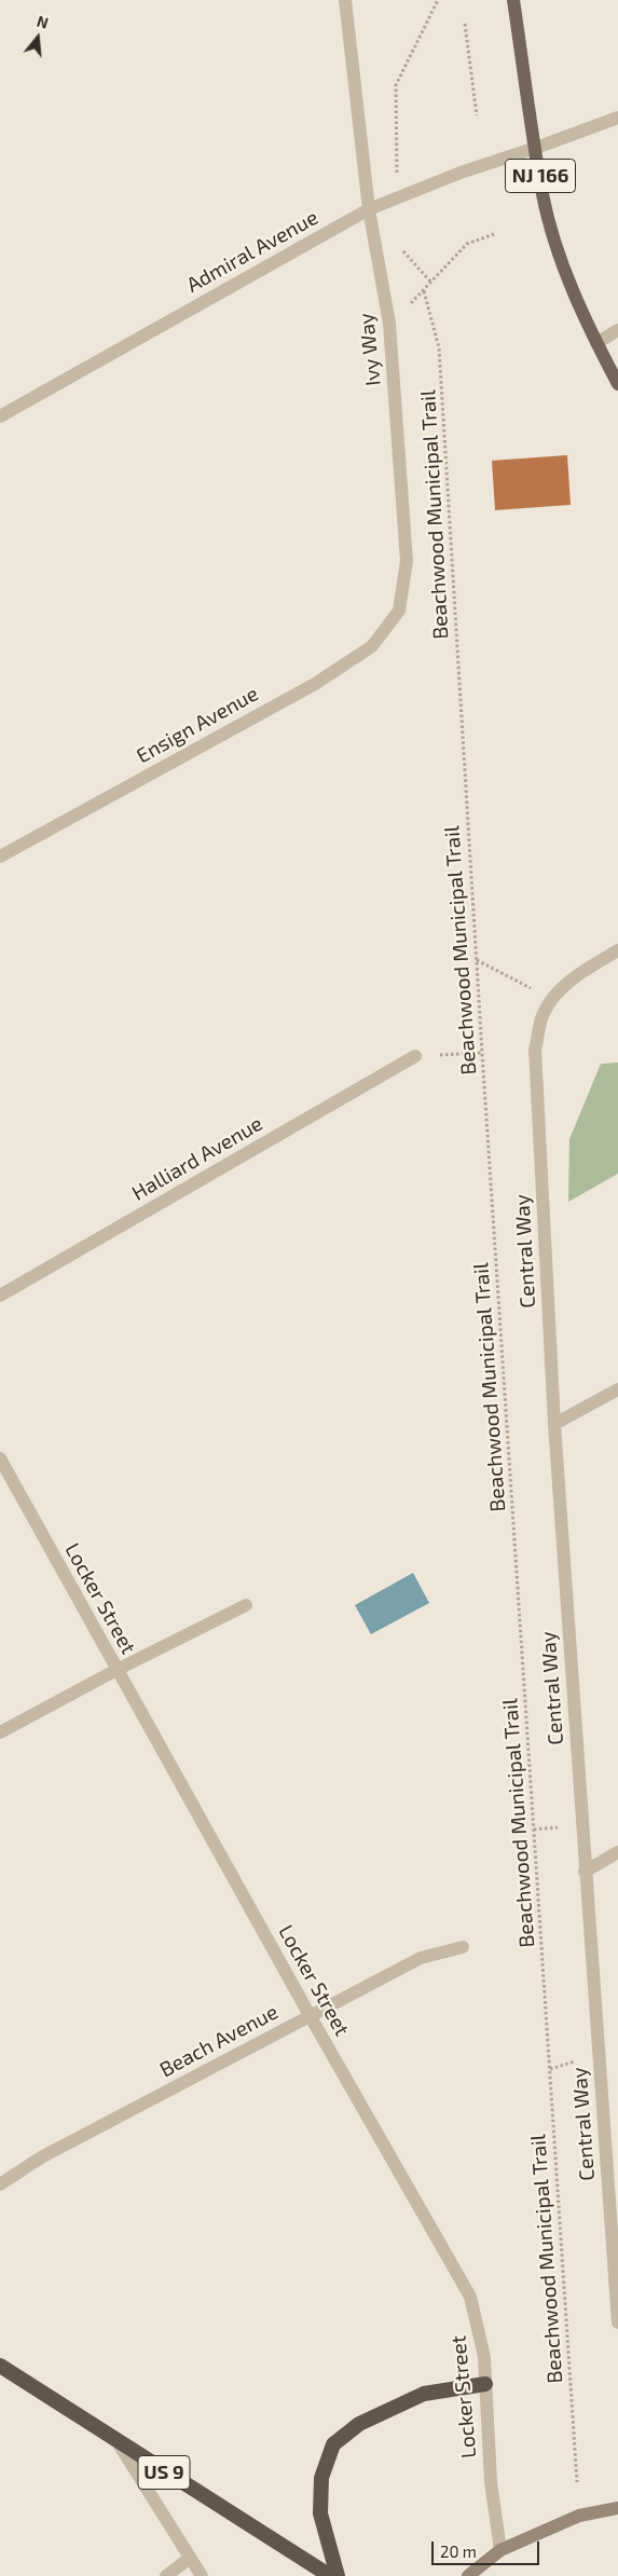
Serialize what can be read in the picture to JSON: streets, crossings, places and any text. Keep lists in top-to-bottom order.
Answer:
{
  "streets": {
    "highway": ["US 9"],
    "main road": ["NJ 166"],
    "street": [
      "Admiral Avenue",
      "Ivy Way",
      "Ensign Avenue",
      "Halliard Avenue",
      "Central Way",
      "Locker Street",
      "Beach Avenue"
    ],
    "path": ["Beachwood Municipal Trail"]
  },
  "crossings": [
    ["NJ 166", "Admiral Avenue"],
    ["Admiral Avenue", "Ivy Way"],
    ["Ivy Way", "Ensign Avenue"],
    ["Locker Street", "Beach Avenue"]
  ],
  "scale_bar": "20 m",
  "north": "top"
}
